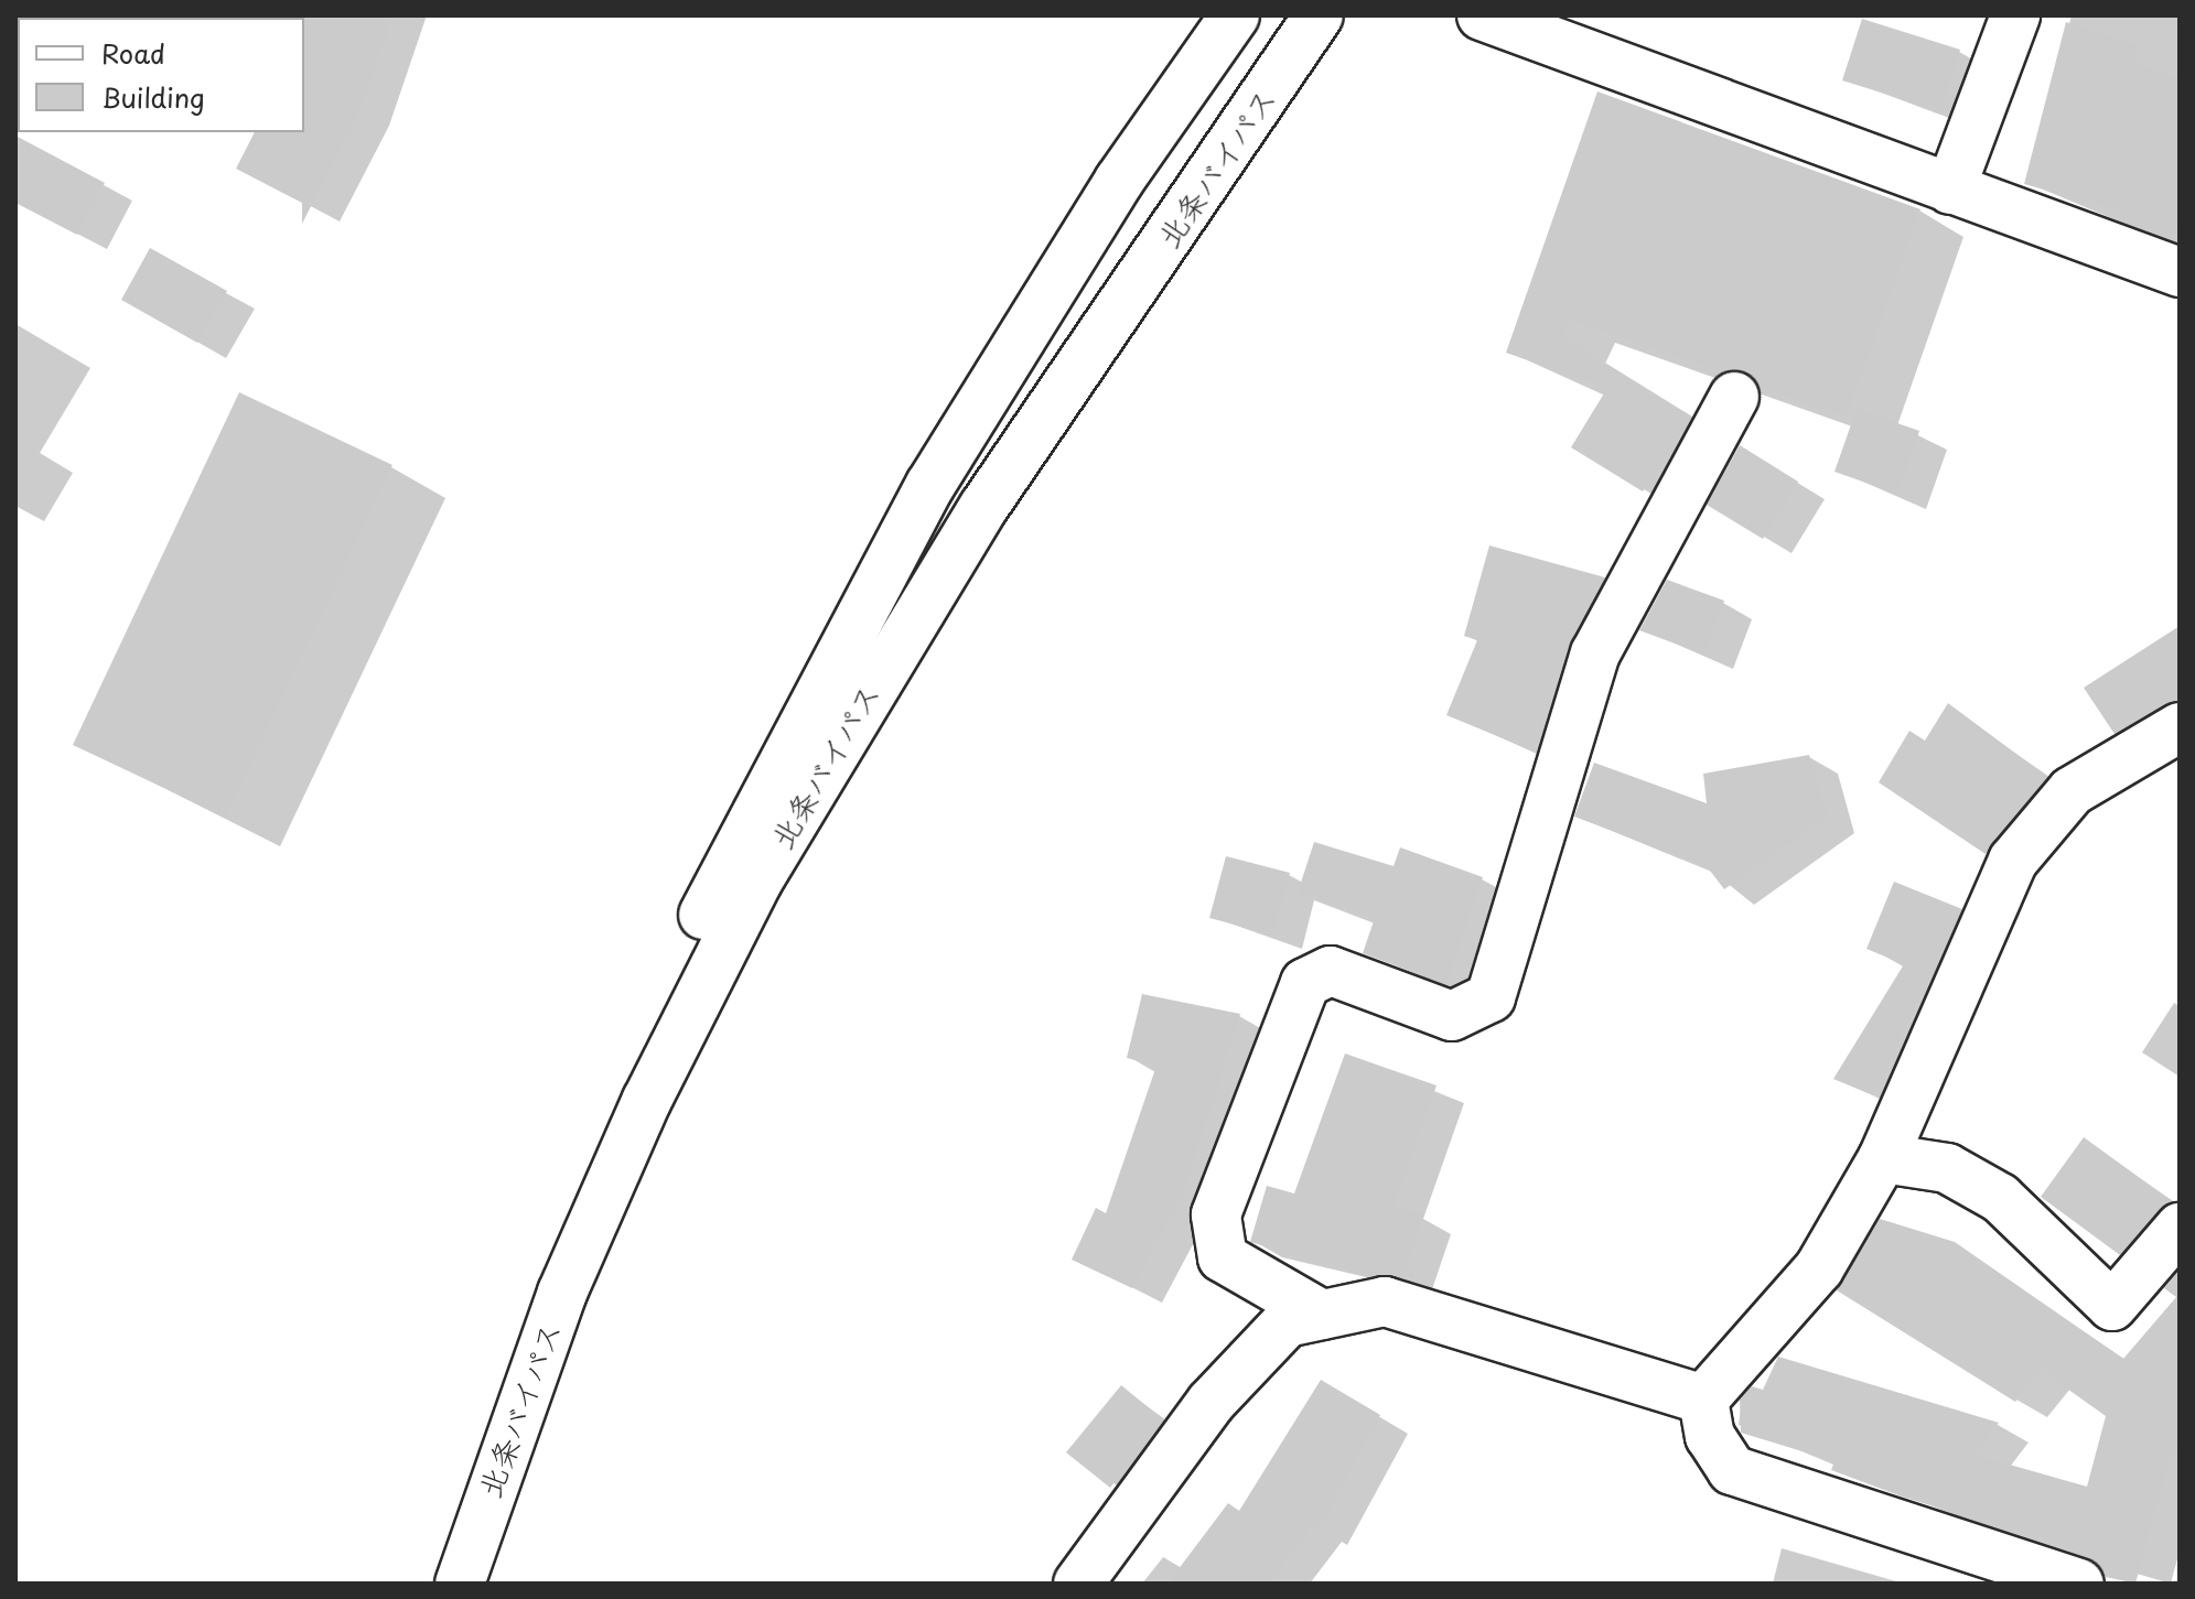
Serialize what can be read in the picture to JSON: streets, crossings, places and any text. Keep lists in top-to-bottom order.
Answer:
{
  "streets": {
    "main road": ["北条バイパス"]
  },
  "legend": ["Road", "Building"]
}
